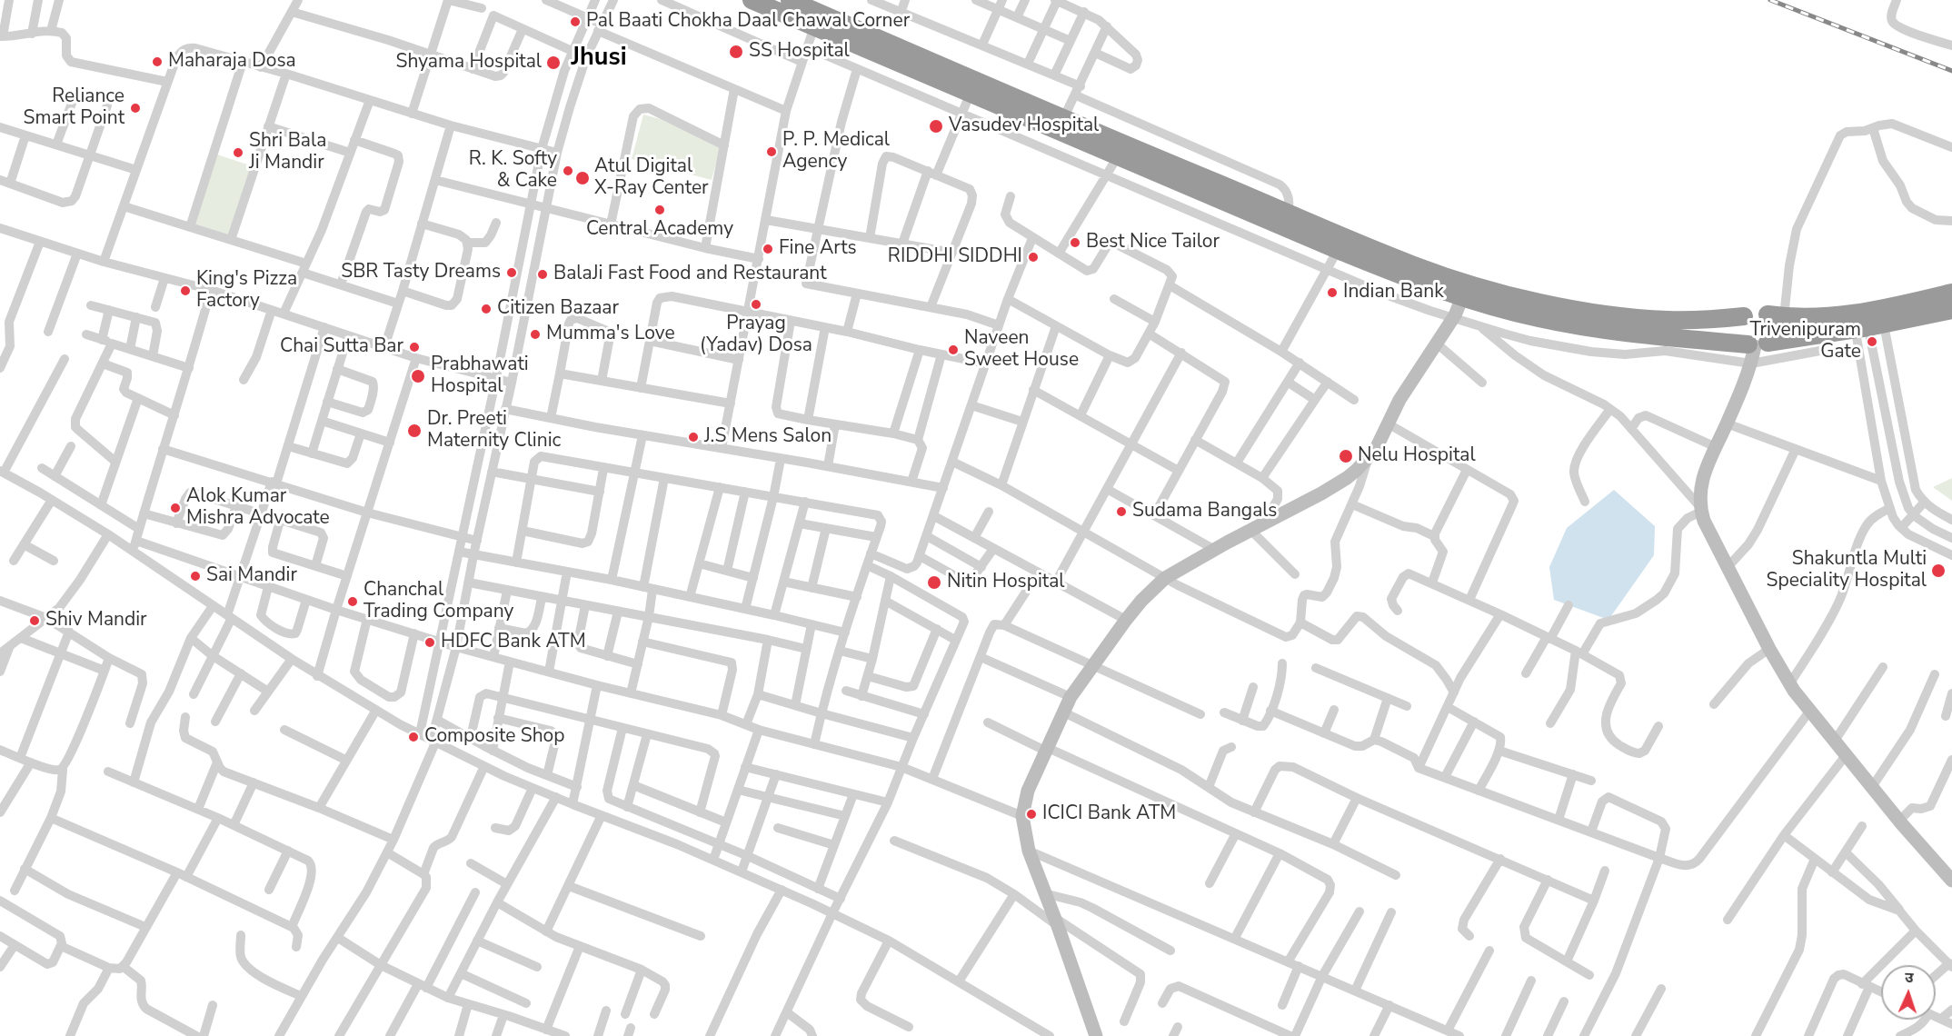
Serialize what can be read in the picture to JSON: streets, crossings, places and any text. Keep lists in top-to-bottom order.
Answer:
{
  "districts": ["Jhusi"],
  "places": [
    "Pal Baati Chokha Daal Chawal Corner",
    "SS Hospital",
    "Maharaja Dosa",
    "Shyama Hospital",
    "Reliance Smart Point",
    "Vasudev Hospital",
    "P. P. Medical Agency",
    "Shri Bala Ji Mandir",
    "R. K. Softy & Cake",
    "Atul Digital X-Ray Center",
    "Central Academy",
    "Best Nice Tailor",
    "Fine Arts",
    "RIDDHI SIDDHI",
    "SBR Tasty Dreams",
    "BalaJi Fast Food and Restaurant",
    "King's Pizza Factory",
    "Indian Bank",
    "Prayag (Yadav) Dosa",
    "Citizen Bazaar",
    "Mumma's Love",
    "Trivenipuram Gate",
    "Chai Sutta Bar",
    "Naveen Sweet House",
    "Prabhawati Hospital",
    "Dr. Preeti Maternity Clinic",
    "J.S Mens Salon",
    "Nelu Hospital",
    "Alok Kumar Mishra Advocate",
    "Sudama Bangals",
    "Shakuntla Multi Speciality Hospital",
    "Sai Mandir",
    "Nitin Hospital",
    "Chanchal Trading Company",
    "Shiv Mandir",
    "HDFC Bank ATM",
    "Composite Shop",
    "ICICI Bank ATM"
  ],
  "north": "top"
}
